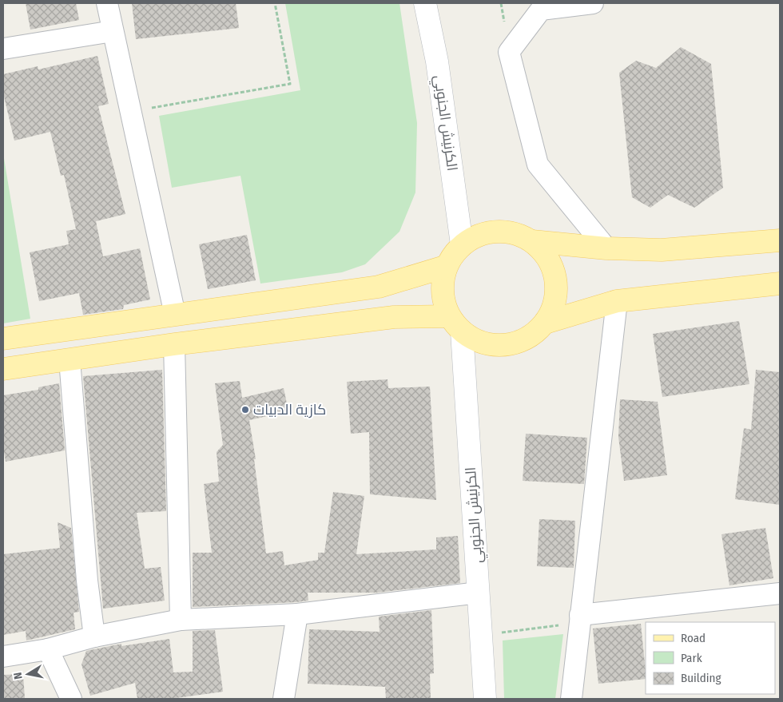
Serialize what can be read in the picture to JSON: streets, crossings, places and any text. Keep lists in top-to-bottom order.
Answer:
{
  "streets": {
    "main road": ["الكرنيش الجنوبي"]
  },
  "places": ["كازية الدبيات"],
  "legend": ["Road", "Park", "Building"],
  "north": "left"
}
